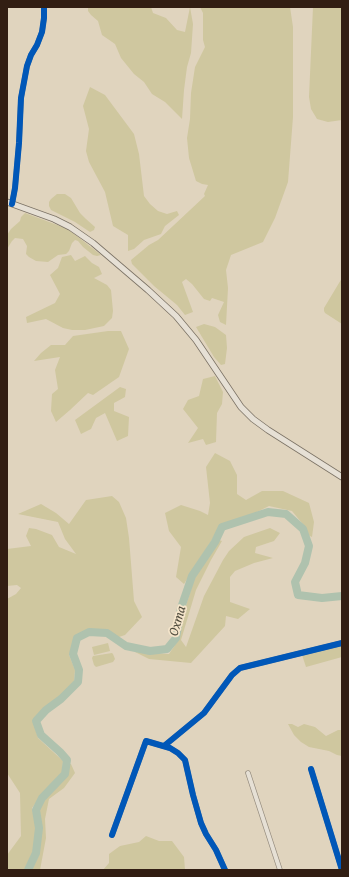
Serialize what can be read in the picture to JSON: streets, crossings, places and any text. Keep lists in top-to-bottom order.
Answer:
{
  "water": ["Охта"]
}
